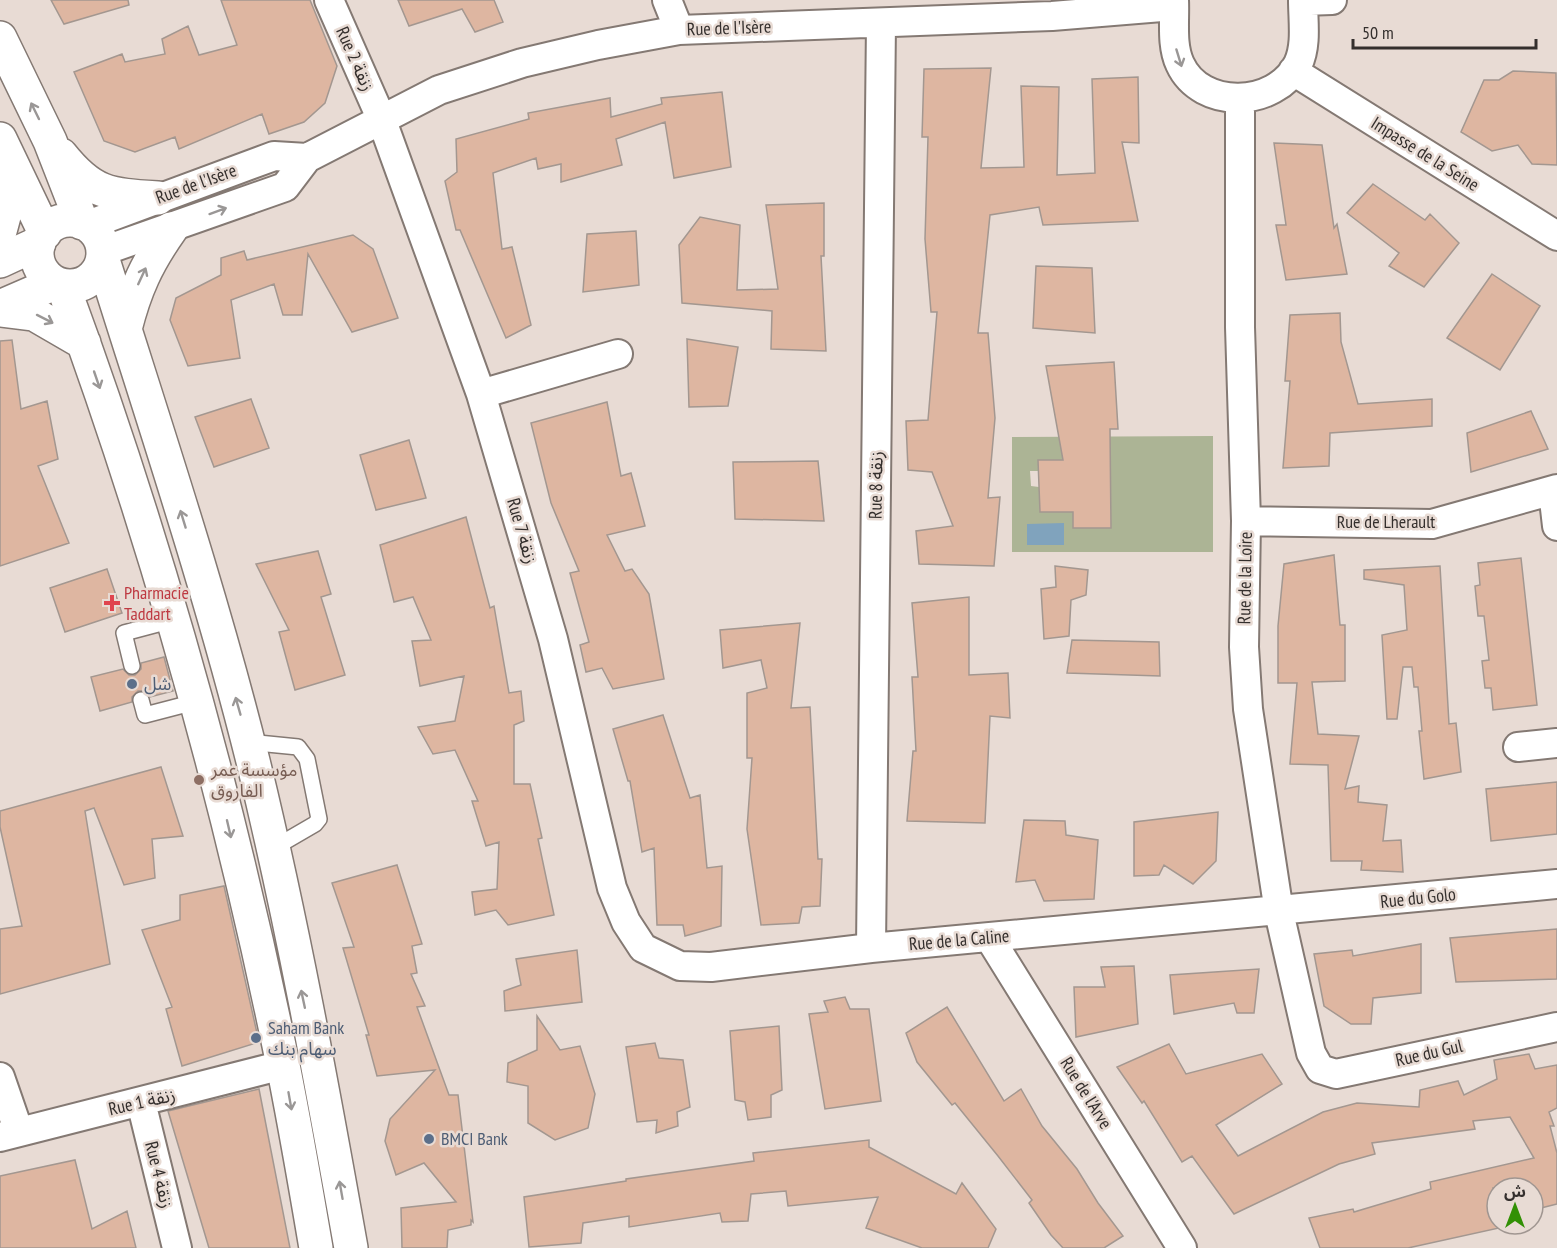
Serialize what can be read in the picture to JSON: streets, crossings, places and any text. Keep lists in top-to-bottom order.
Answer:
{
  "streets": {
    "street": [
      "Rue de l'Isère",
      "Rue 2 زنقة",
      "Impasse de la Seine",
      "Rue 8 زنقة",
      "Rue de Lherault",
      "Rue 7 زنقة",
      "Rue de la Loire",
      "Rue du Golo",
      "Rue de la Caline",
      "Rue du Gul",
      "Rue de l'Arve",
      "Rue 1 زنقة",
      "Rue 4 زنقة"
    ]
  },
  "crossings": [
    ["Rue de l'Isère", "Rue 2 زنقة"],
    ["Rue de l'Isère", "Rue 8 زنقة"],
    ["Rue de l'Isère", "Rue 7 زنقة"],
    ["Rue 2 زنقة", "Rue 7 زنقة"],
    ["Rue 8 زنقة", "Rue de la Caline"],
    ["Rue de Lherault", "Rue de la Loire"],
    ["Rue 7 زنقة", "Rue de la Caline"],
    ["Rue de la Loire", "Rue du Golo"],
    ["Rue de la Loire", "Rue de la Caline"],
    ["Rue de la Loire", "Rue du Gul"],
    ["Rue du Golo", "Rue de la Caline"],
    ["Rue de la Caline", "Rue de l'Arve"],
    ["Rue 1 زنقة", "Rue 4 زنقة"]
  ],
  "places": {
    "health": ["Pharmacie Taddart"],
    "other": [
      "شل",
      "مؤسسة عمر الفاروق",
      "Saham Bank سهام بنك",
      "BMCI Bank"
    ]
  },
  "scale_bar": "50 m",
  "north": "top"
}
